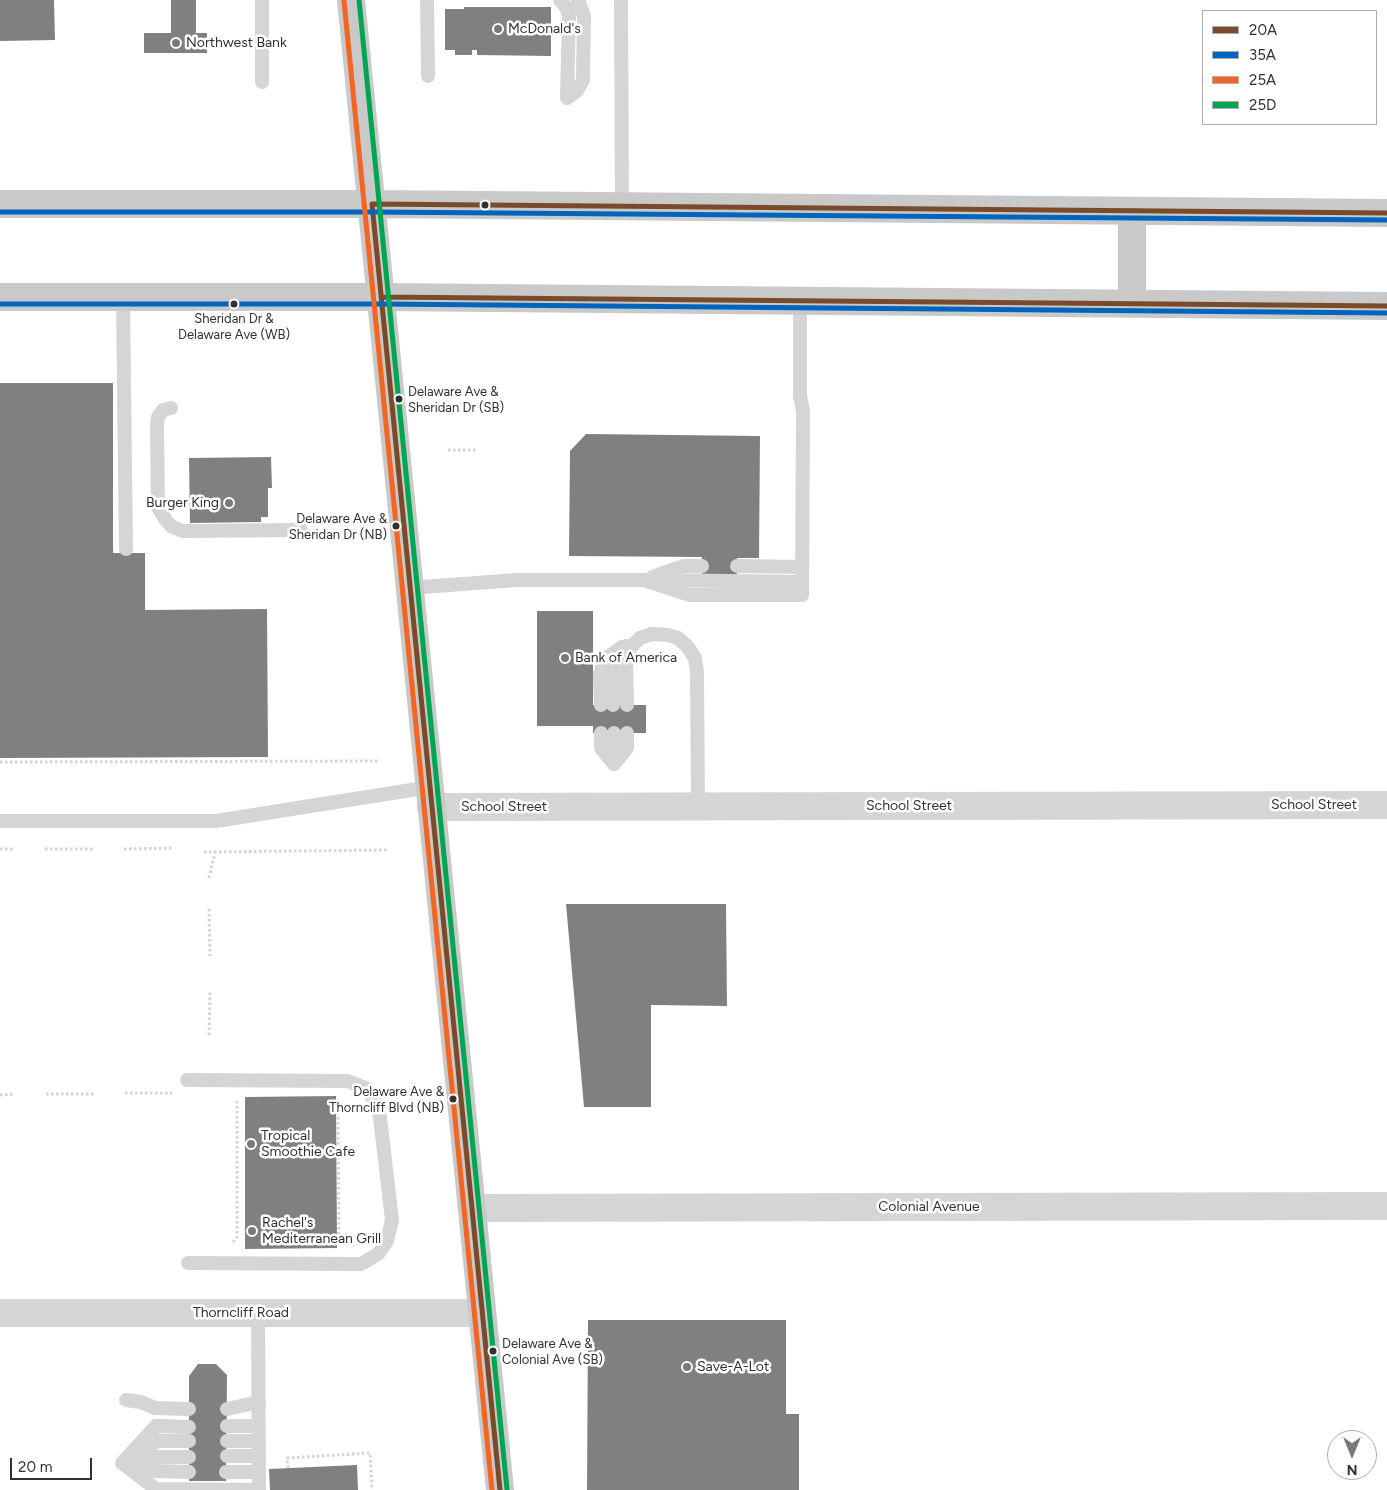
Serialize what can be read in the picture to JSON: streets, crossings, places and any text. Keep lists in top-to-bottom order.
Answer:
{
  "streets": {
    "street": ["School Street", "Colonial Avenue", "Thorncliff Road"]
  },
  "places": [
    "McDonald's",
    "Northwest Bank",
    "Sheridan Dr & Delaware Ave (WB)",
    "Delaware Ave & Sheridan Dr (SB)",
    "Burger King",
    "Delaware Ave & Sheridan Dr (NB)",
    "Bank of America",
    "Delaware Ave & Thorncliff Blvd (NB)",
    "Tropical Smoothie Cafe",
    "Rachel's Mediterranean Grill",
    "Delaware Ave & Colonial Ave (SB)",
    "Save-A-Lot"
  ],
  "lines": [
    "transit line 25D",
    "transit line 25A",
    "transit line 20A",
    "transit line 35A"
  ],
  "legend": [
    "20A",
    "35A",
    "25A",
    "25D"
  ],
  "scale_bar": "20 m",
  "north": "bottom"
}
